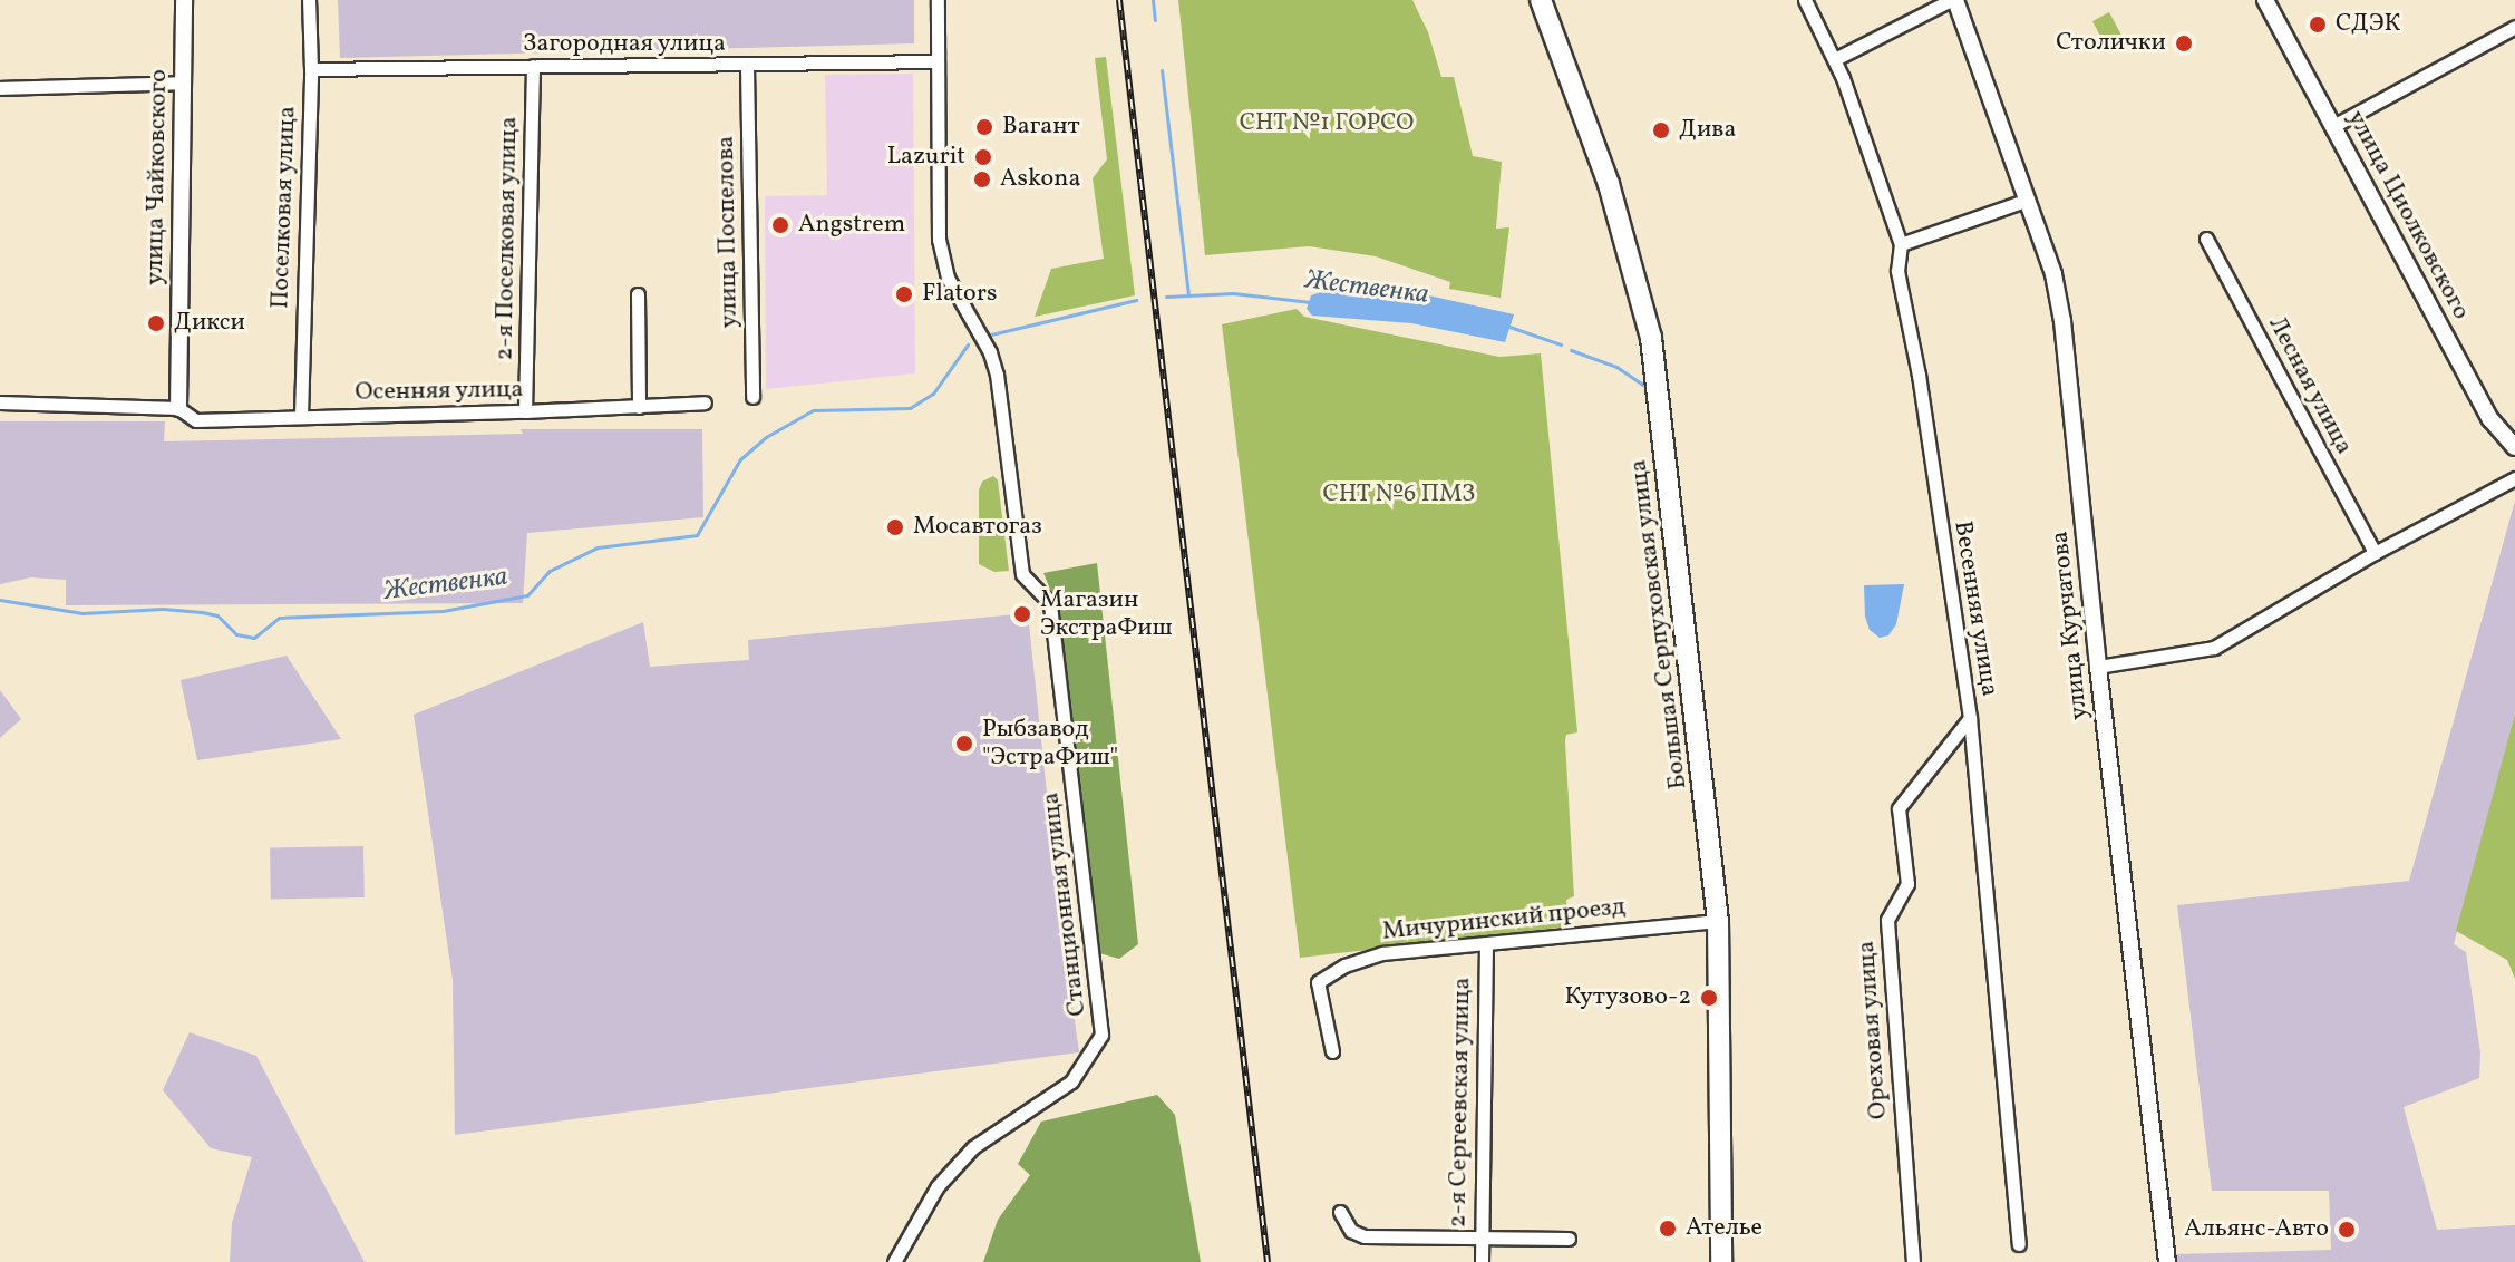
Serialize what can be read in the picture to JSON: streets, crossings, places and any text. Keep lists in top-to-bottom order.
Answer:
{
  "streets": {
    "main road": ["Большая Серпуховская улица"],
    "street": [
      "Загородная улица",
      "улица Чайковского",
      "Поселковая улица",
      "улица Циолковского",
      "улица Поспелова",
      "2-я Поселковая улица",
      "Лесная улица",
      "Осенняя улица",
      "Весенняя улица",
      "улица Курчатова",
      "Станционная улица",
      "Мичуринский проезд",
      "Ореховая улица",
      "2-я Сергеевская улица"
    ]
  },
  "crossings": [
    ["Загородная улица", "Поселковая улица"],
    ["Загородная улица", "улица Поспелова"],
    ["Загородная улица", "2-я Поселковая улица"],
    ["Загородная улица", "Станционная улица"],
    ["улица Чайковского", "Осенняя улица"],
    ["Поселковая улица", "Осенняя улица"],
    ["2-я Поселковая улица", "Осенняя улица"],
    ["Весенняя улица", "Ореховая улица"],
    ["Большая Серпуховская улица", "Мичуринский проезд"],
    ["Мичуринский проезд", "2-я Сергеевская улица"]
  ],
  "water": ["Жественка"],
  "parks": ["СНТ №1 ГОРСО", "СНТ №6 ПМЗ"],
  "places": [
    "СДЭК",
    "Столички",
    "Вагант",
    "Дива",
    "Lazurit",
    "Askona",
    "Angstrem",
    "Flators",
    "Дикси",
    "Мосавтогаз",
    "Магазин ЭкстраФиш",
    "Рыбзавод \"ЭстраФиш\"",
    "Кутузово-2",
    "Ателье",
    "Альянс-Авто"
  ]
}
